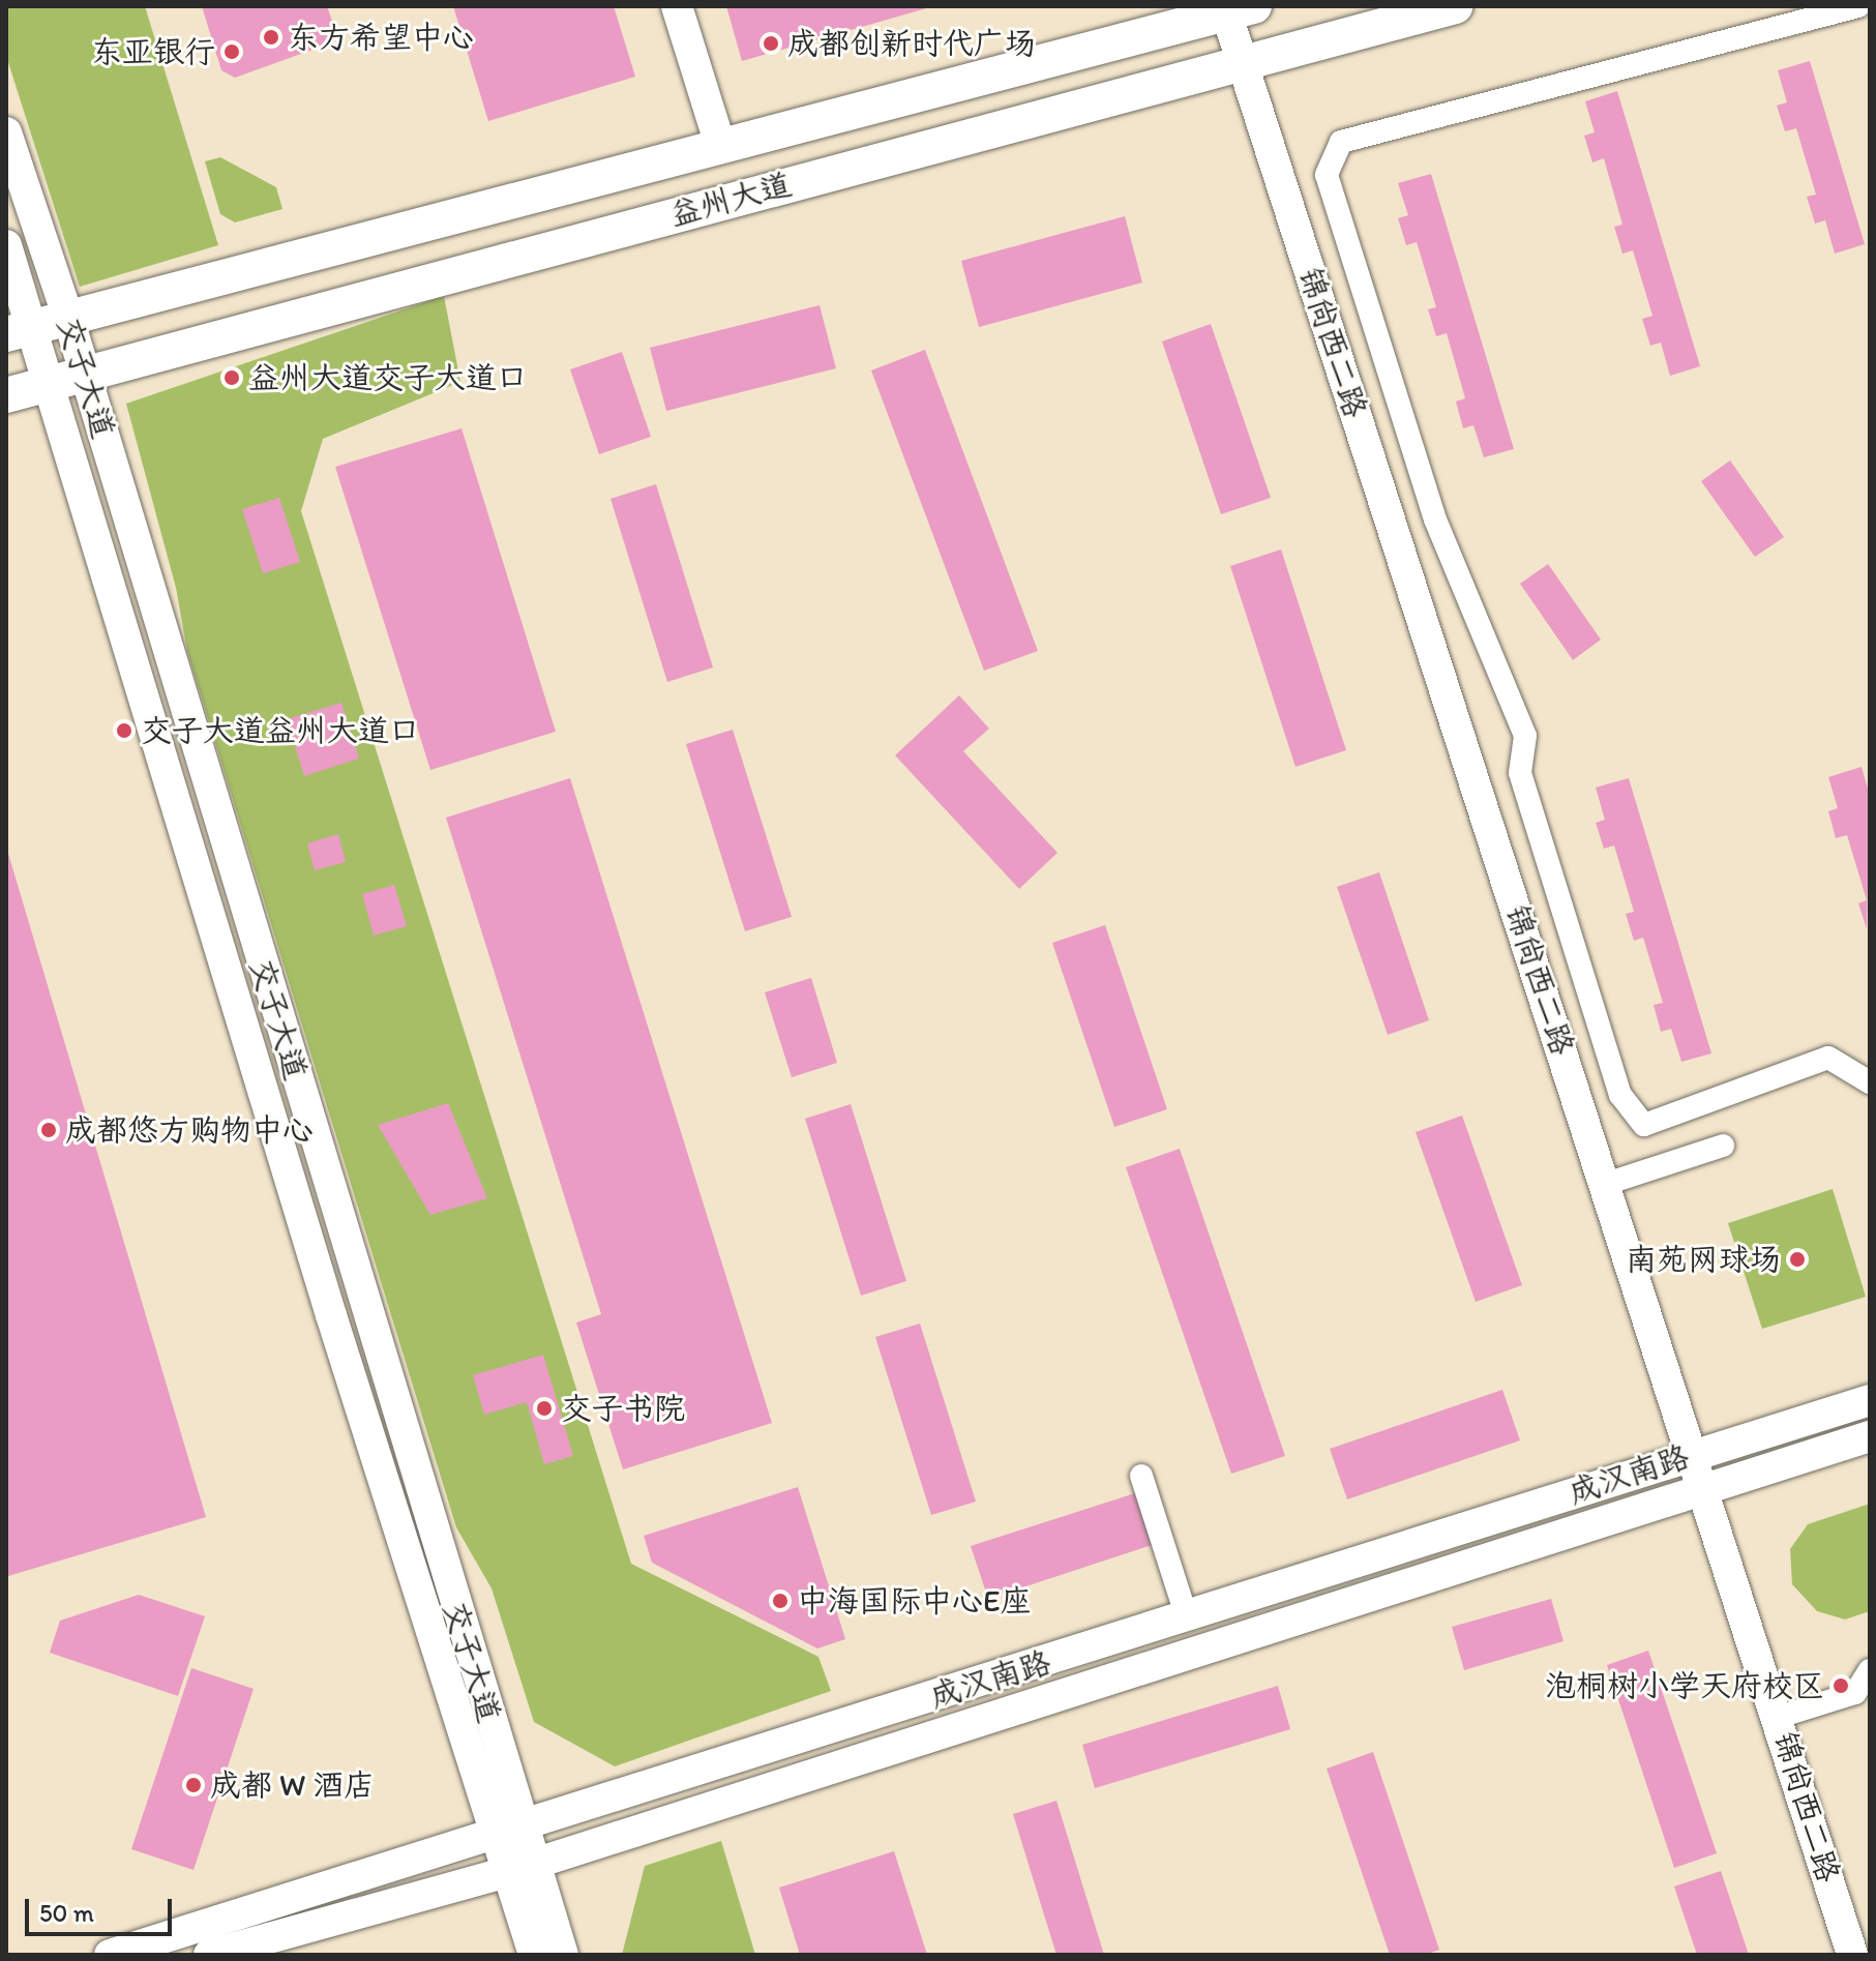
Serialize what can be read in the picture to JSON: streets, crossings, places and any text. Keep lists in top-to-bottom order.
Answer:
{
  "streets": {
    "main road": [
      "益州大道",
      "锦尚西二路",
      "交子大道",
      "成汉南路"
    ]
  },
  "crossings": [
    ["益州大道", "锦尚西二路"],
    ["益州大道", "交子大道"],
    ["锦尚西二路", "成汉南路"],
    ["交子大道", "成汉南路"]
  ],
  "places": [
    "东方希望中心",
    "成都创新时代广场",
    "东亚银行",
    "益州大道交子大道口",
    "交子大道益州大道口",
    "成都悠方购物中心",
    "南苑网球场",
    "交子书院",
    "中海国际中心E座",
    "泡桐树小学天府校区",
    "成都 W 酒店"
  ],
  "scale_bar": "50 m"
}
